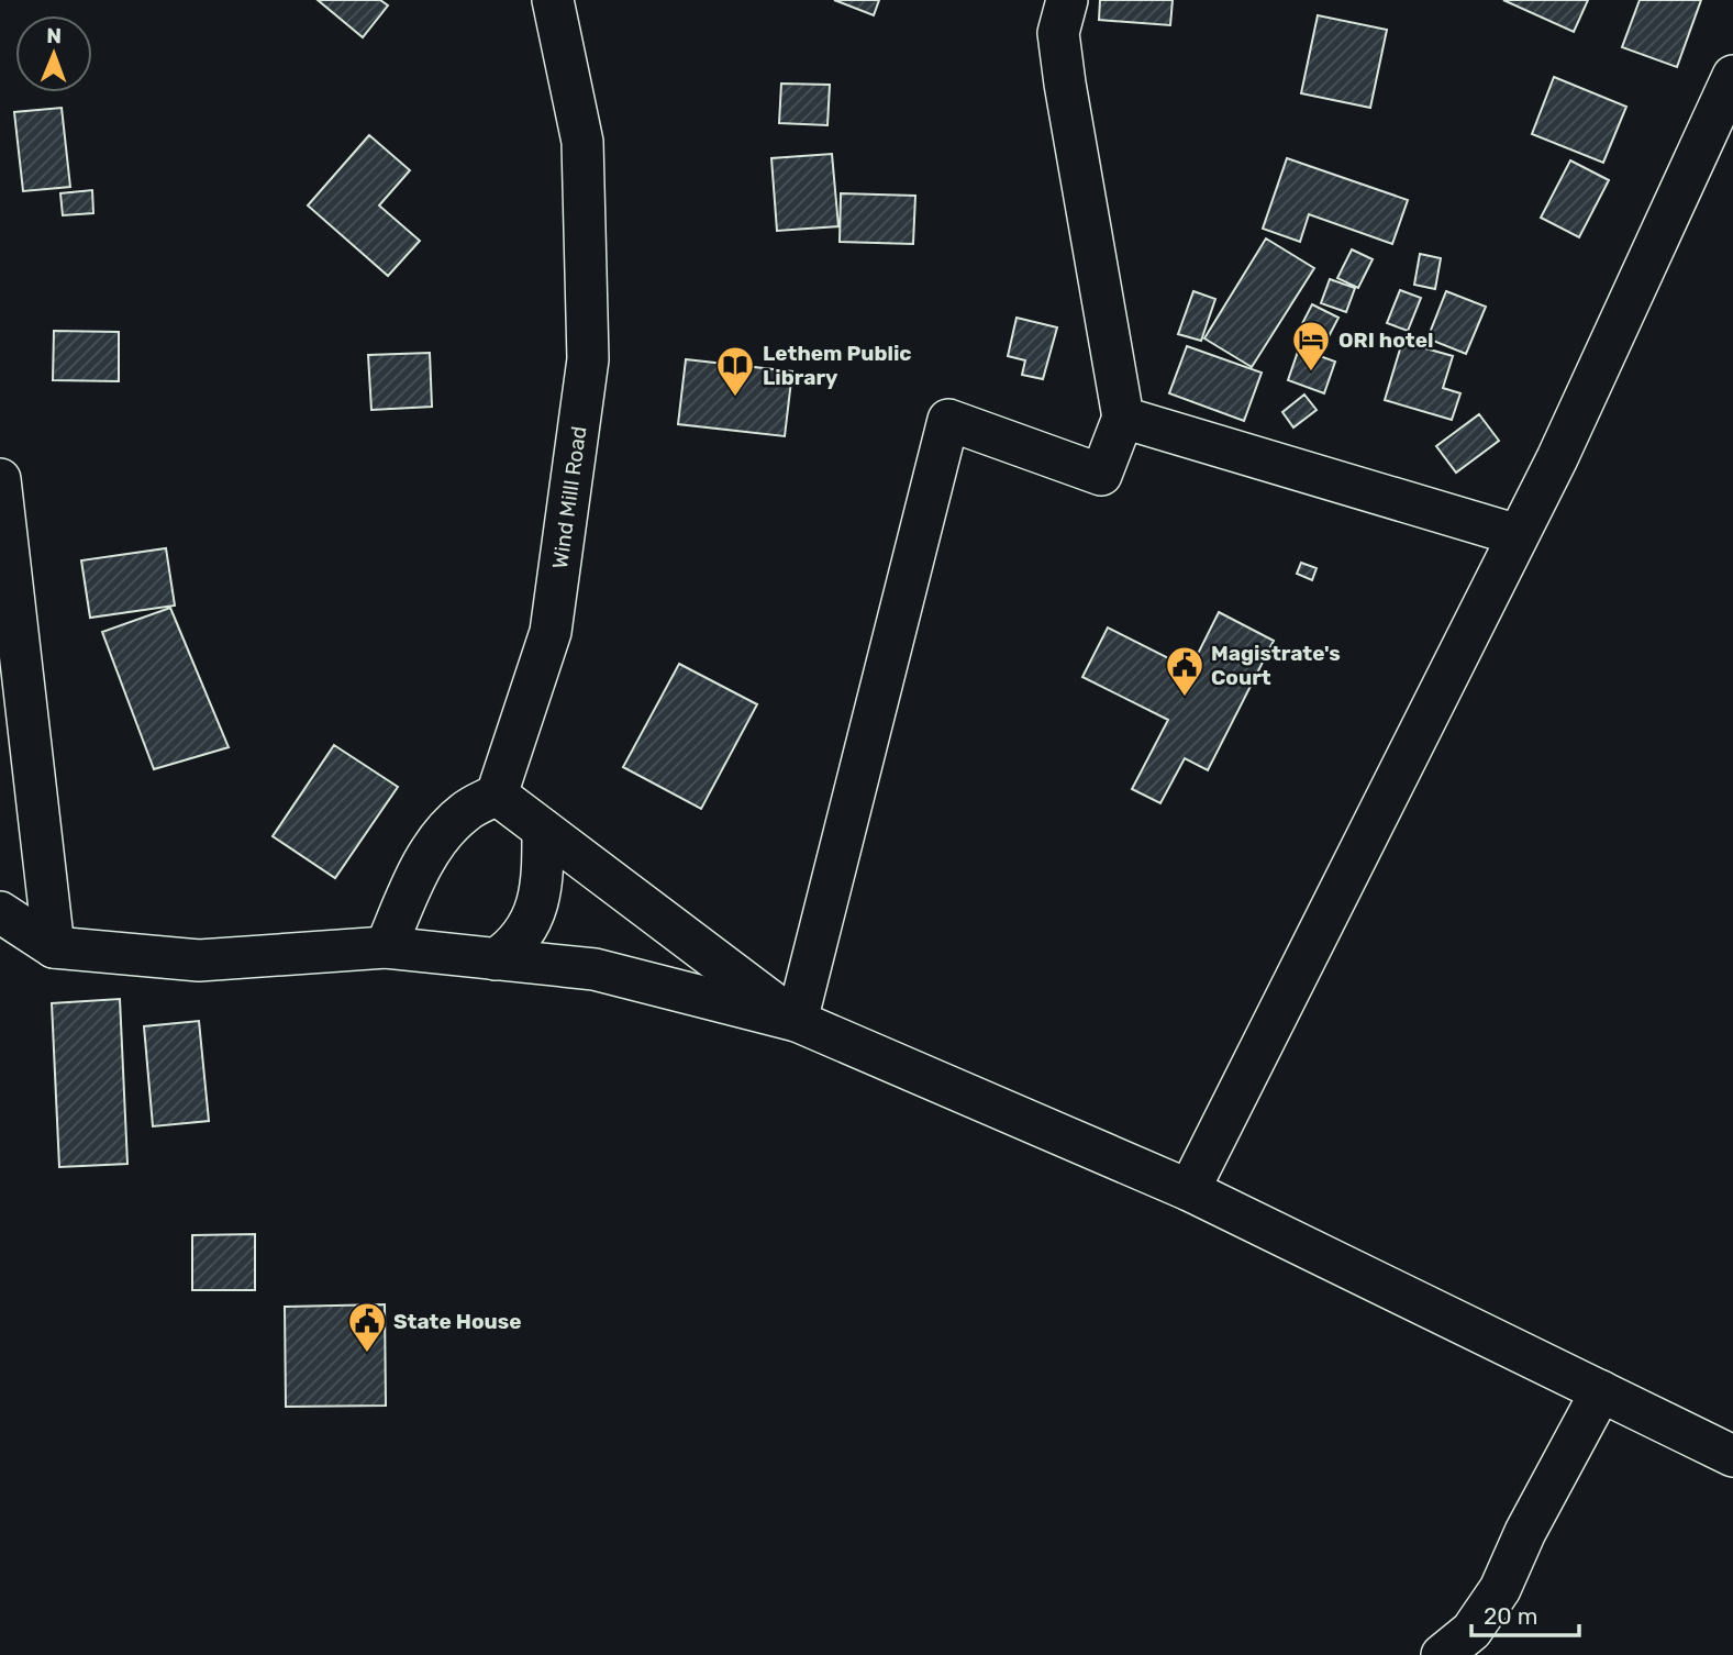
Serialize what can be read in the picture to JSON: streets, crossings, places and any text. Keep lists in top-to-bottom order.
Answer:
{
  "streets": {
    "street": ["Wind Milll Road"]
  },
  "places": {
    "hotel": ["ORI hotel"],
    "library": ["Lethem Public Library"],
    "public building": ["Magistrate's Court", "State House"]
  },
  "scale_bar": "20 m",
  "north": "top"
}
